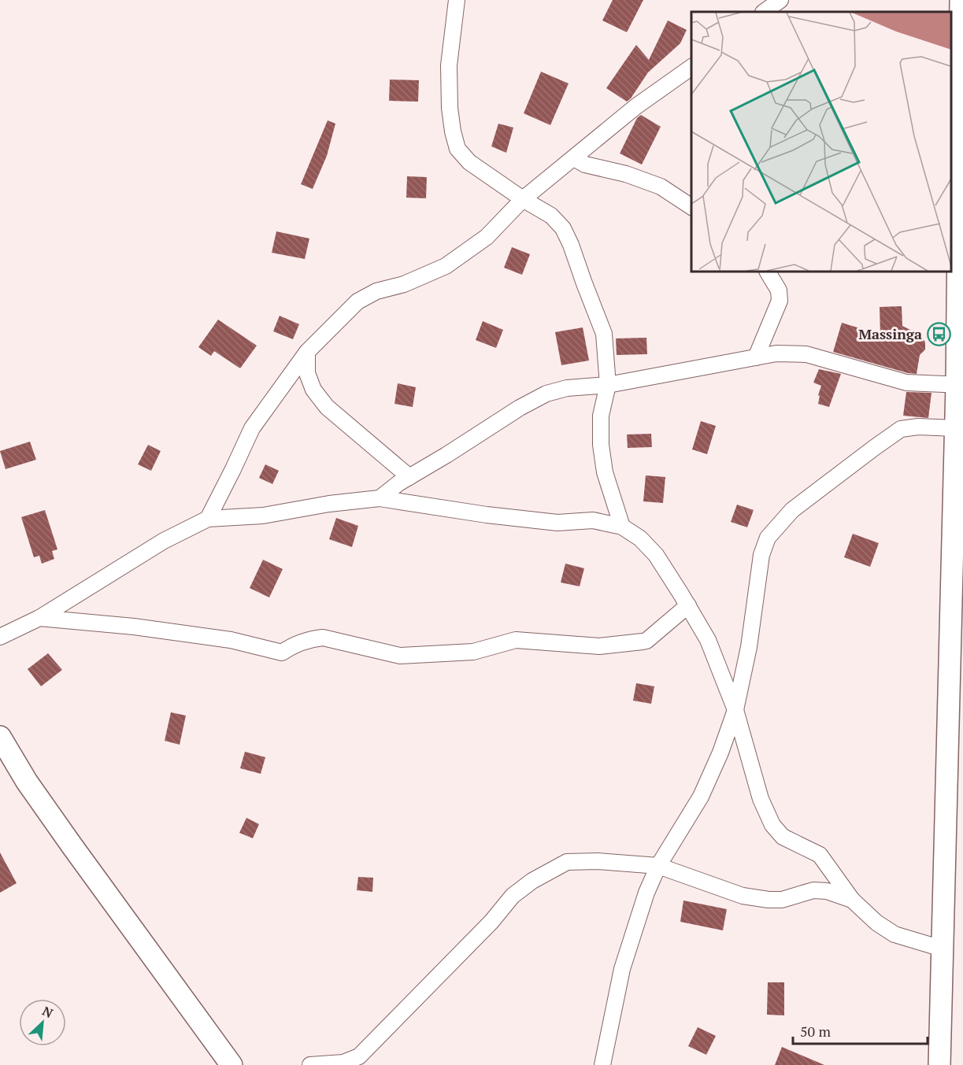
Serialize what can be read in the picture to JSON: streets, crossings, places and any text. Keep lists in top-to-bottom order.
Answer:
{
  "places": {
    "bus stop": ["Massinga"]
  },
  "scale_bar": "50 m",
  "north": "top right"
}
